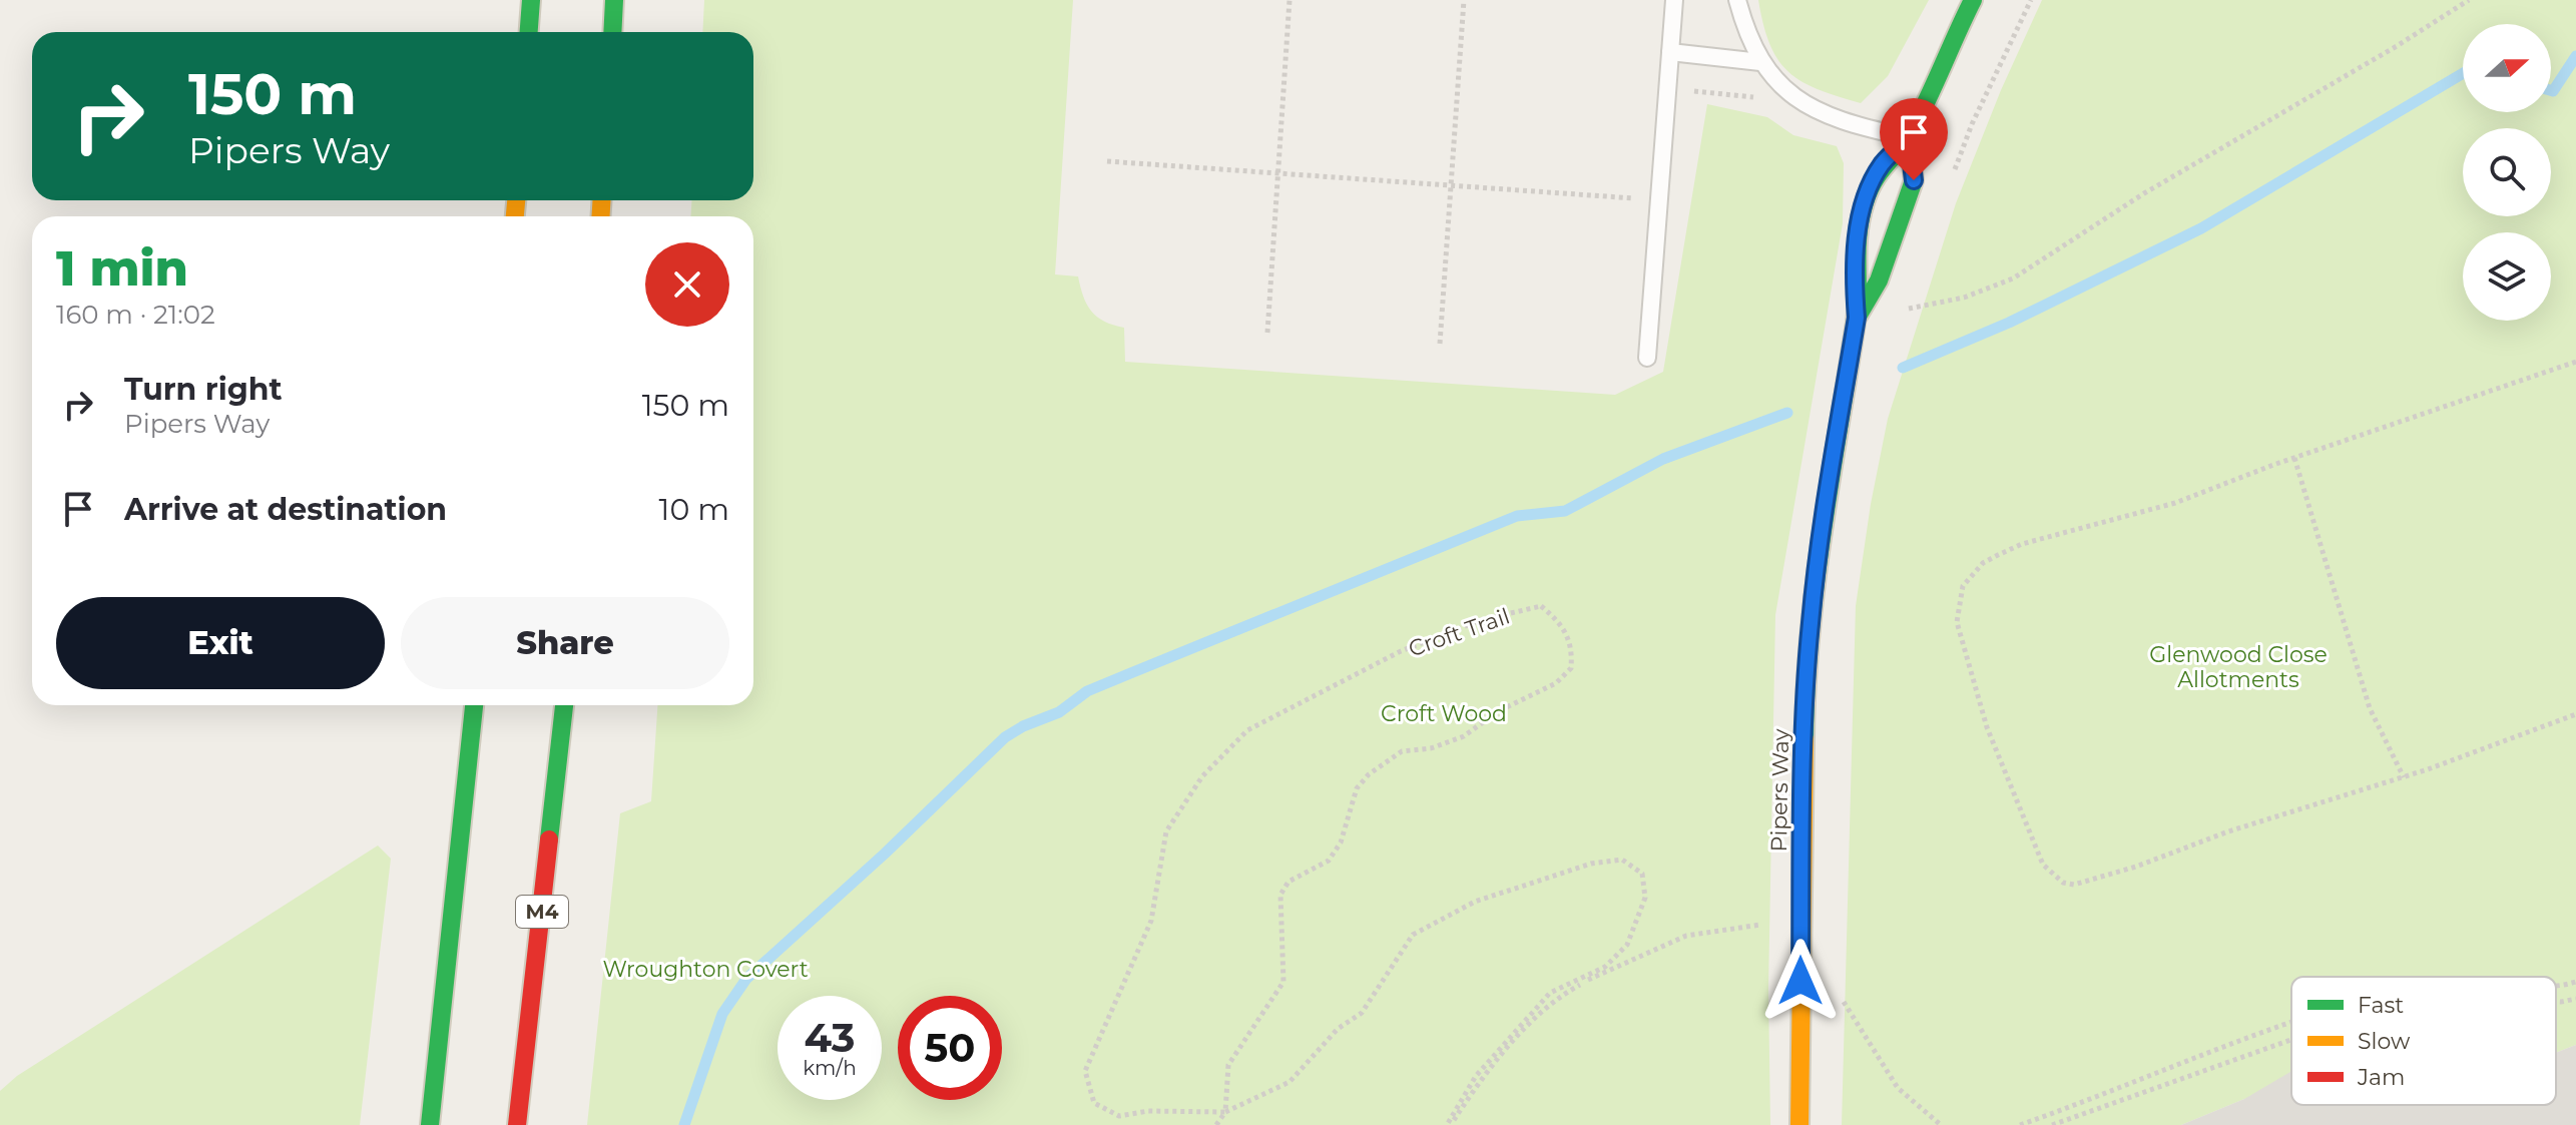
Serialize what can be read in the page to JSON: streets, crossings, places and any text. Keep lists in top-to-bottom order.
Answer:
{
  "streets": {
    "main road": ["Pipers Way", "M4"],
    "path": ["Croft Trail"]
  },
  "parks": ["Glenwood Close Allotments", "Croft Wood", "Wroughton Covert"],
  "legend": ["Fast", "Slow", "Jam"],
  "north": "right",
  "page": {
    "turn": ["150 m", "Pipers Way"],
    "heading": ["1 min", "160 m · 21:02"],
    "list": [
      {
        "name": "Turn right",
        "note": "Pipers Way",
        "value": "150 m"
      },
      {
        "name": "Arrive at destination",
        "value": "10 m"
      }
    ],
    "buttons": ["Exit", "Share"],
    "speed": "43 km/h",
    "limit": "50"
  }
}
